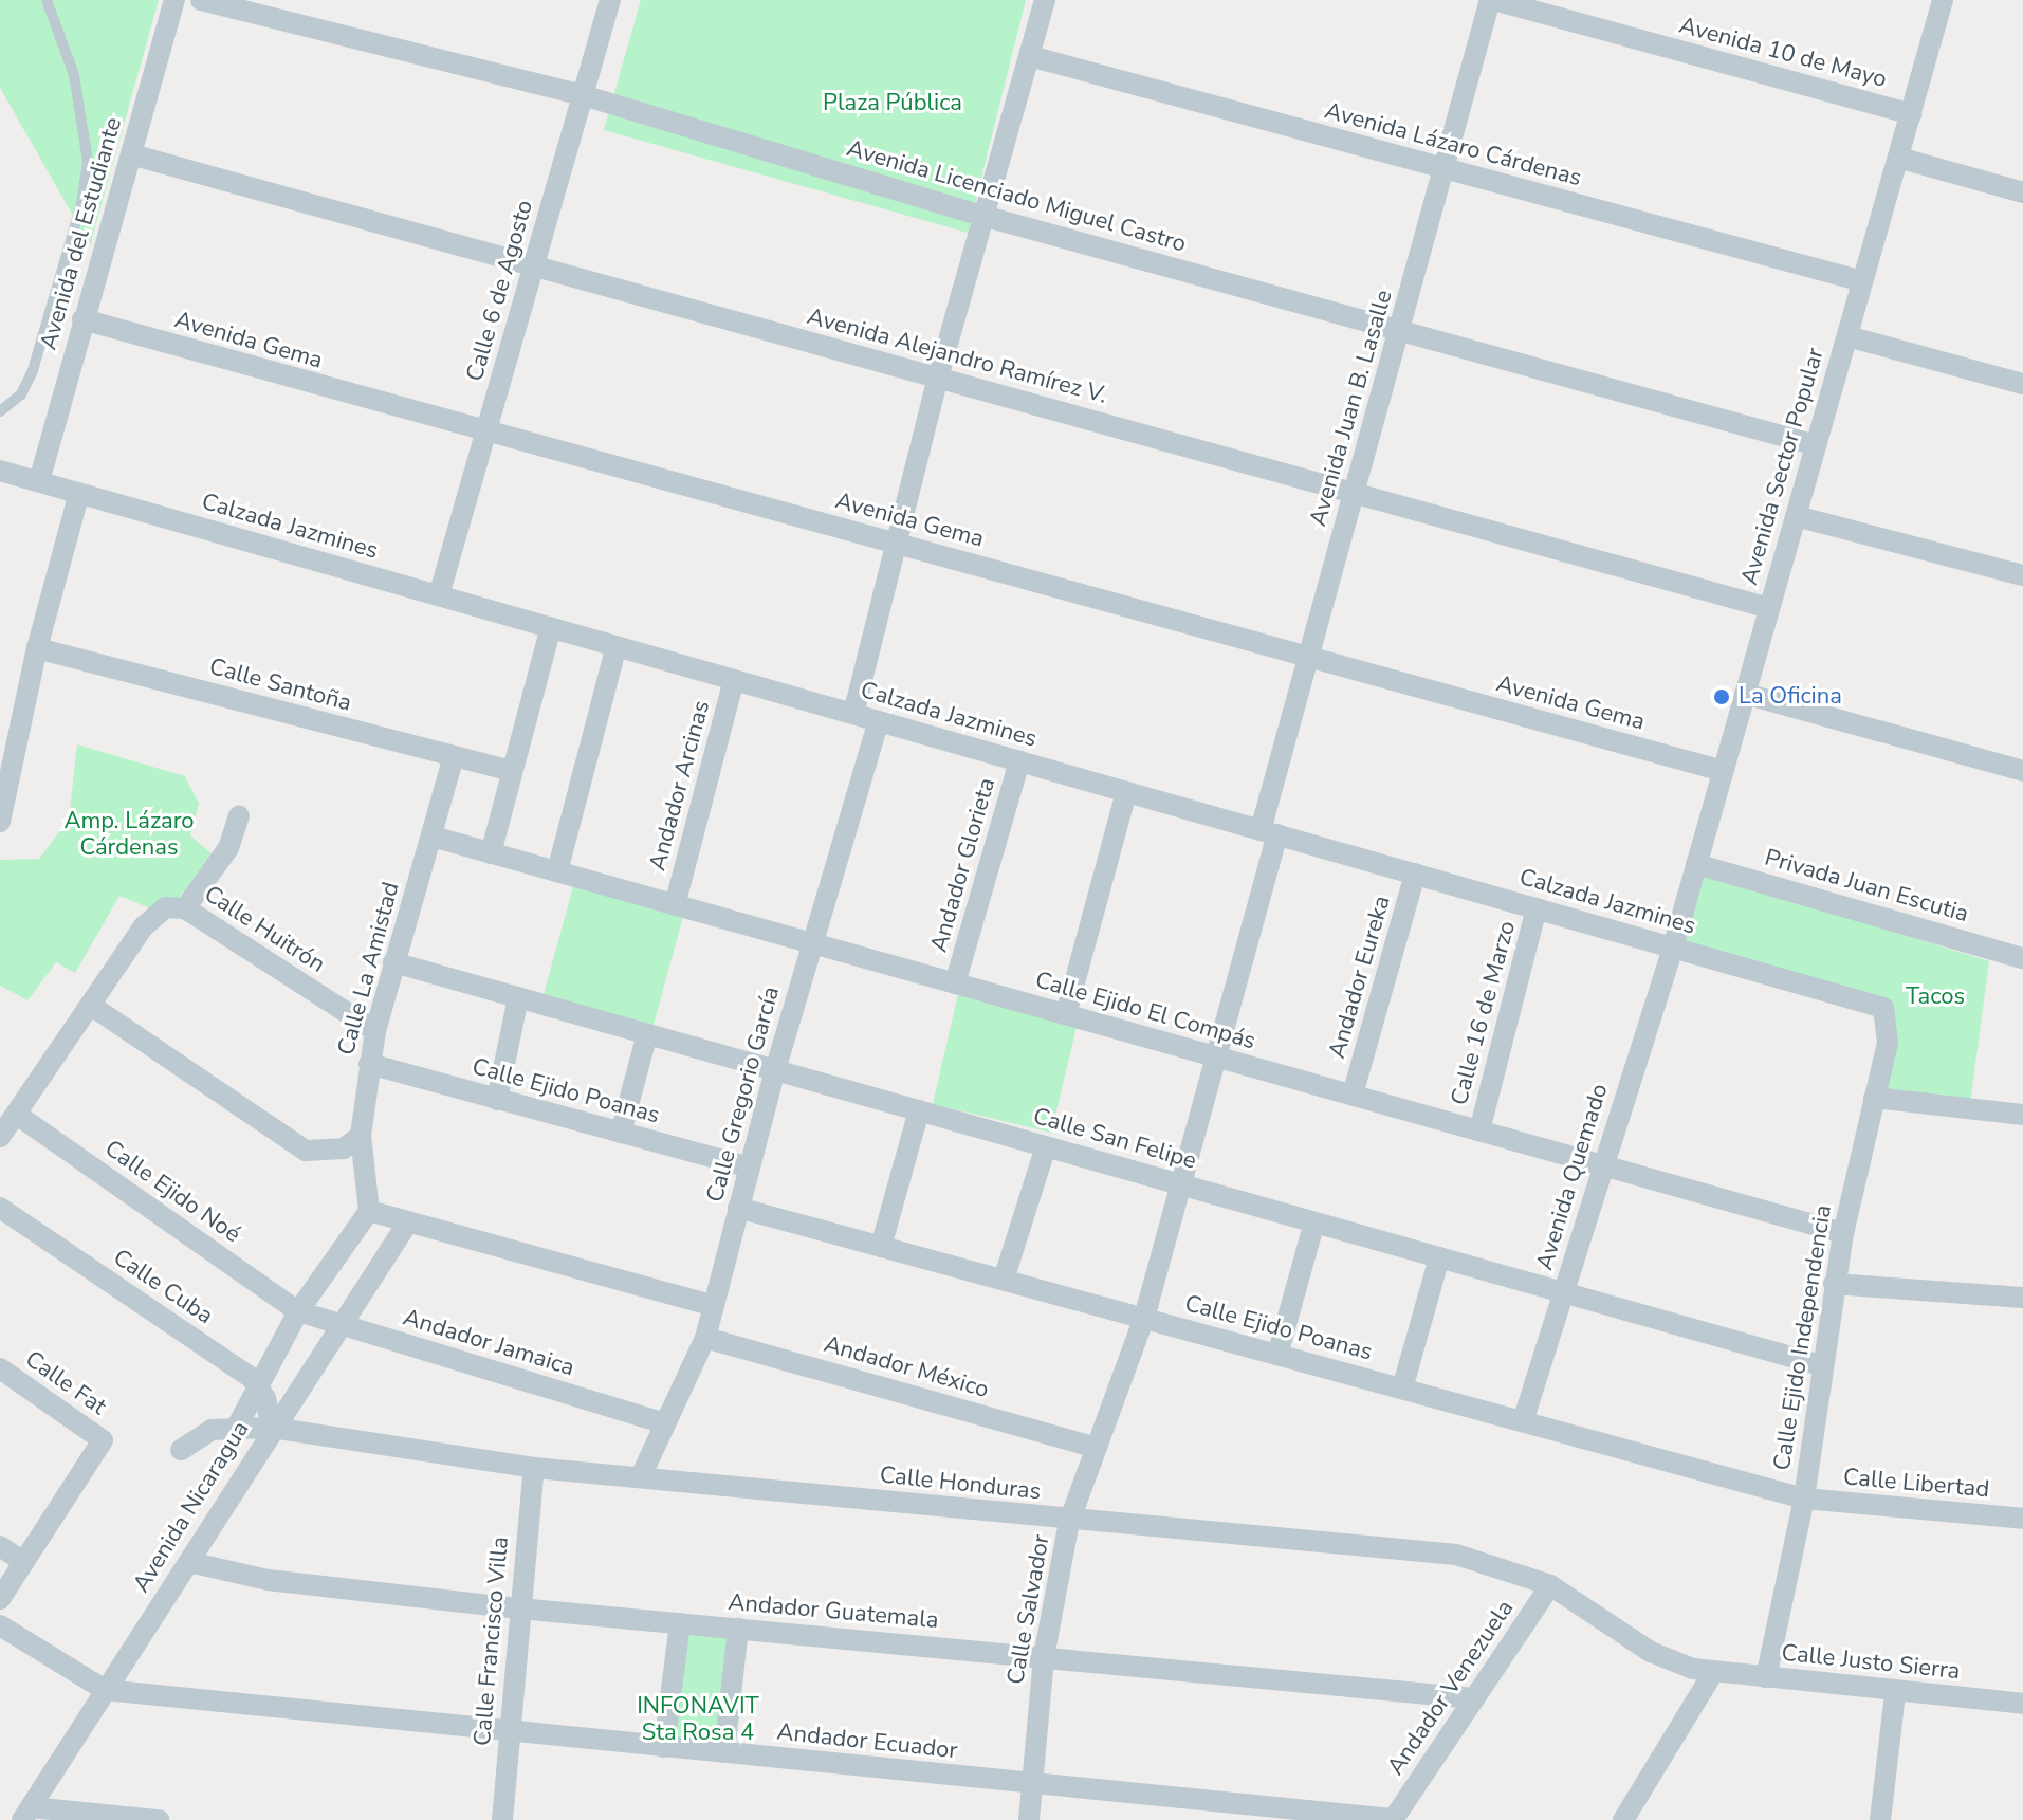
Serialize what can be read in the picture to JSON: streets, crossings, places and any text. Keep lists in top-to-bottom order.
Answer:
{
  "streets": {
    "street": [
      "Avenida 10 de Mayo",
      "Avenida Lázaro Cárdenas",
      "Avenida Licenciado Miguel Castro",
      "Avenida del Estudiante",
      "Calle 6 de Agosto",
      "Avenida Gema",
      "Avenida Alejandro Ramírez V.",
      "Avenida Juan B. Lasalle",
      "Avenida Sector Popular",
      "Calzada Jazmines",
      "Calle Santoña",
      "Andador Arcinas",
      "Andador Glorieta",
      "Privada Juan Escutia",
      "Calle Huitrón",
      "Calle La Amistad",
      "Andador Eureka",
      "Calle Ejido El Compás",
      "Calle 16 de Marzo",
      "Calle Ejido Poanas",
      "Calle Gregorio García",
      "Calle San Felipe",
      "Avenida Quemado",
      "Calle Ejido Noé",
      "Calle Cuba",
      "Calle Ejido Independencia",
      "Andador Jamaica",
      "Andador México",
      "Calle Fat",
      "Calle Honduras",
      "Calle Libertad",
      "Avenida Nicaragua",
      "Calle Salvador",
      "Andador Guatemala",
      "Calle Francisco Villa",
      "Calle Justo Sierra",
      "Andador Venezuela",
      "Andador Ecuador"
    ]
  },
  "crossings": [
    ["Avenida 10 de Mayo", "Avenida Juan B. Lasalle"],
    ["Avenida 10 de Mayo", "Avenida Sector Popular"],
    ["Avenida Lázaro Cárdenas", "Avenida Juan B. Lasalle"],
    ["Avenida Lázaro Cárdenas", "Avenida Sector Popular"],
    ["Avenida Licenciado Miguel Castro", "Calle 6 de Agosto"],
    ["Avenida Licenciado Miguel Castro", "Avenida Juan B. Lasalle"],
    ["Avenida Licenciado Miguel Castro", "Avenida Sector Popular"],
    ["Avenida del Estudiante", "Avenida Gema"],
    ["Avenida del Estudiante", "Avenida Alejandro Ramírez V."],
    ["Avenida del Estudiante", "Calzada Jazmines"],
    ["Calle 6 de Agosto", "Avenida Gema"],
    ["Calle 6 de Agosto", "Avenida Alejandro Ramírez V."],
    ["Calle 6 de Agosto", "Calzada Jazmines"],
    ["Avenida Gema", "Avenida Juan B. Lasalle"],
    ["Avenida Gema", "Avenida Sector Popular"],
    ["Avenida Alejandro Ramírez V.", "Avenida Juan B. Lasalle"],
    ["Avenida Alejandro Ramírez V.", "Avenida Sector Popular"],
    ["Avenida Juan B. Lasalle", "Calzada Jazmines"],
    ["Avenida Juan B. Lasalle", "Calle Ejido El Compás"],
    ["Avenida Juan B. Lasalle", "Calle Salvador"],
    ["Avenida Sector Popular", "Calzada Jazmines"],
    ["Avenida Sector Popular", "Privada Juan Escutia"],
    ["Avenida Sector Popular", "Avenida Quemado"],
    ["Calzada Jazmines", "Andador Arcinas"],
    ["Calzada Jazmines", "Andador Glorieta"],
    ["Calzada Jazmines", "Andador Eureka"],
    ["Calzada Jazmines", "Calle 16 de Marzo"],
    ["Calzada Jazmines", "Calle Gregorio García"],
    ["Calzada Jazmines", "Avenida Quemado"],
    ["Calzada Jazmines", "Calle Ejido Independencia"],
    ["Calle Santoña", "Calle La Amistad"],
    ["Andador Arcinas", "Calle Ejido El Compás"],
    ["Andador Glorieta", "Calle Ejido El Compás"],
    ["Calle Huitrón", "Calle La Amistad"],
    ["Calle La Amistad", "Calle Ejido El Compás"],
    ["Calle La Amistad", "Calle Ejido Poanas"],
    ["Calle La Amistad", "Calle San Felipe"],
    ["Andador Eureka", "Calle Ejido El Compás"],
    ["Calle Ejido El Compás", "Calle 16 de Marzo"],
    ["Calle Ejido El Compás", "Calle Gregorio García"],
    ["Calle Ejido El Compás", "Avenida Quemado"],
    ["Calle Ejido El Compás", "Calle Ejido Independencia"],
    ["Calle Ejido El Compás", "Calle Salvador"],
    ["Calle Ejido Poanas", "Calle Gregorio García"],
    ["Calle Ejido Poanas", "Avenida Quemado"],
    ["Calle Ejido Poanas", "Calle Ejido Independencia"],
    ["Calle Ejido Poanas", "Calle Libertad"],
    ["Calle Ejido Poanas", "Calle Salvador"],
    ["Calle Gregorio García", "Calle San Felipe"],
    ["Calle Gregorio García", "Andador Jamaica"],
    ["Calle Gregorio García", "Andador México"],
    ["Calle Gregorio García", "Calle Honduras"],
    ["Calle San Felipe", "Avenida Quemado"],
    ["Calle San Felipe", "Calle Ejido Independencia"],
    ["Calle San Felipe", "Calle Salvador"],
    ["Calle Ejido Noé", "Andador Jamaica"],
    ["Calle Cuba", "Calle Honduras"],
    ["Calle Cuba", "Avenida Nicaragua"],
    ["Calle Ejido Independencia", "Calle Libertad"],
    ["Calle Ejido Independencia", "Calle Justo Sierra"],
    ["Andador Jamaica", "Avenida Nicaragua"],
    ["Andador México", "Calle Salvador"],
    ["Calle Honduras", "Avenida Nicaragua"],
    ["Calle Honduras", "Calle Salvador"],
    ["Calle Honduras", "Calle Francisco Villa"],
    ["Calle Honduras", "Calle Justo Sierra"],
    ["Calle Honduras", "Andador Venezuela"],
    ["Avenida Nicaragua", "Andador Guatemala"],
    ["Avenida Nicaragua", "Andador Ecuador"],
    ["Calle Salvador", "Andador Guatemala"],
    ["Calle Salvador", "Andador Ecuador"],
    ["Andador Guatemala", "Calle Francisco Villa"],
    ["Andador Guatemala", "Andador Venezuela"],
    ["Calle Francisco Villa", "Andador Ecuador"],
    ["Andador Venezuela", "Andador Ecuador"]
  ],
  "parks": [
    "Plaza Pública",
    "Amp. Lázaro Cárdenas",
    "Tacos",
    "INFONAVIT Sta Rosa 4"
  ],
  "places": ["La Oficina"]
}
